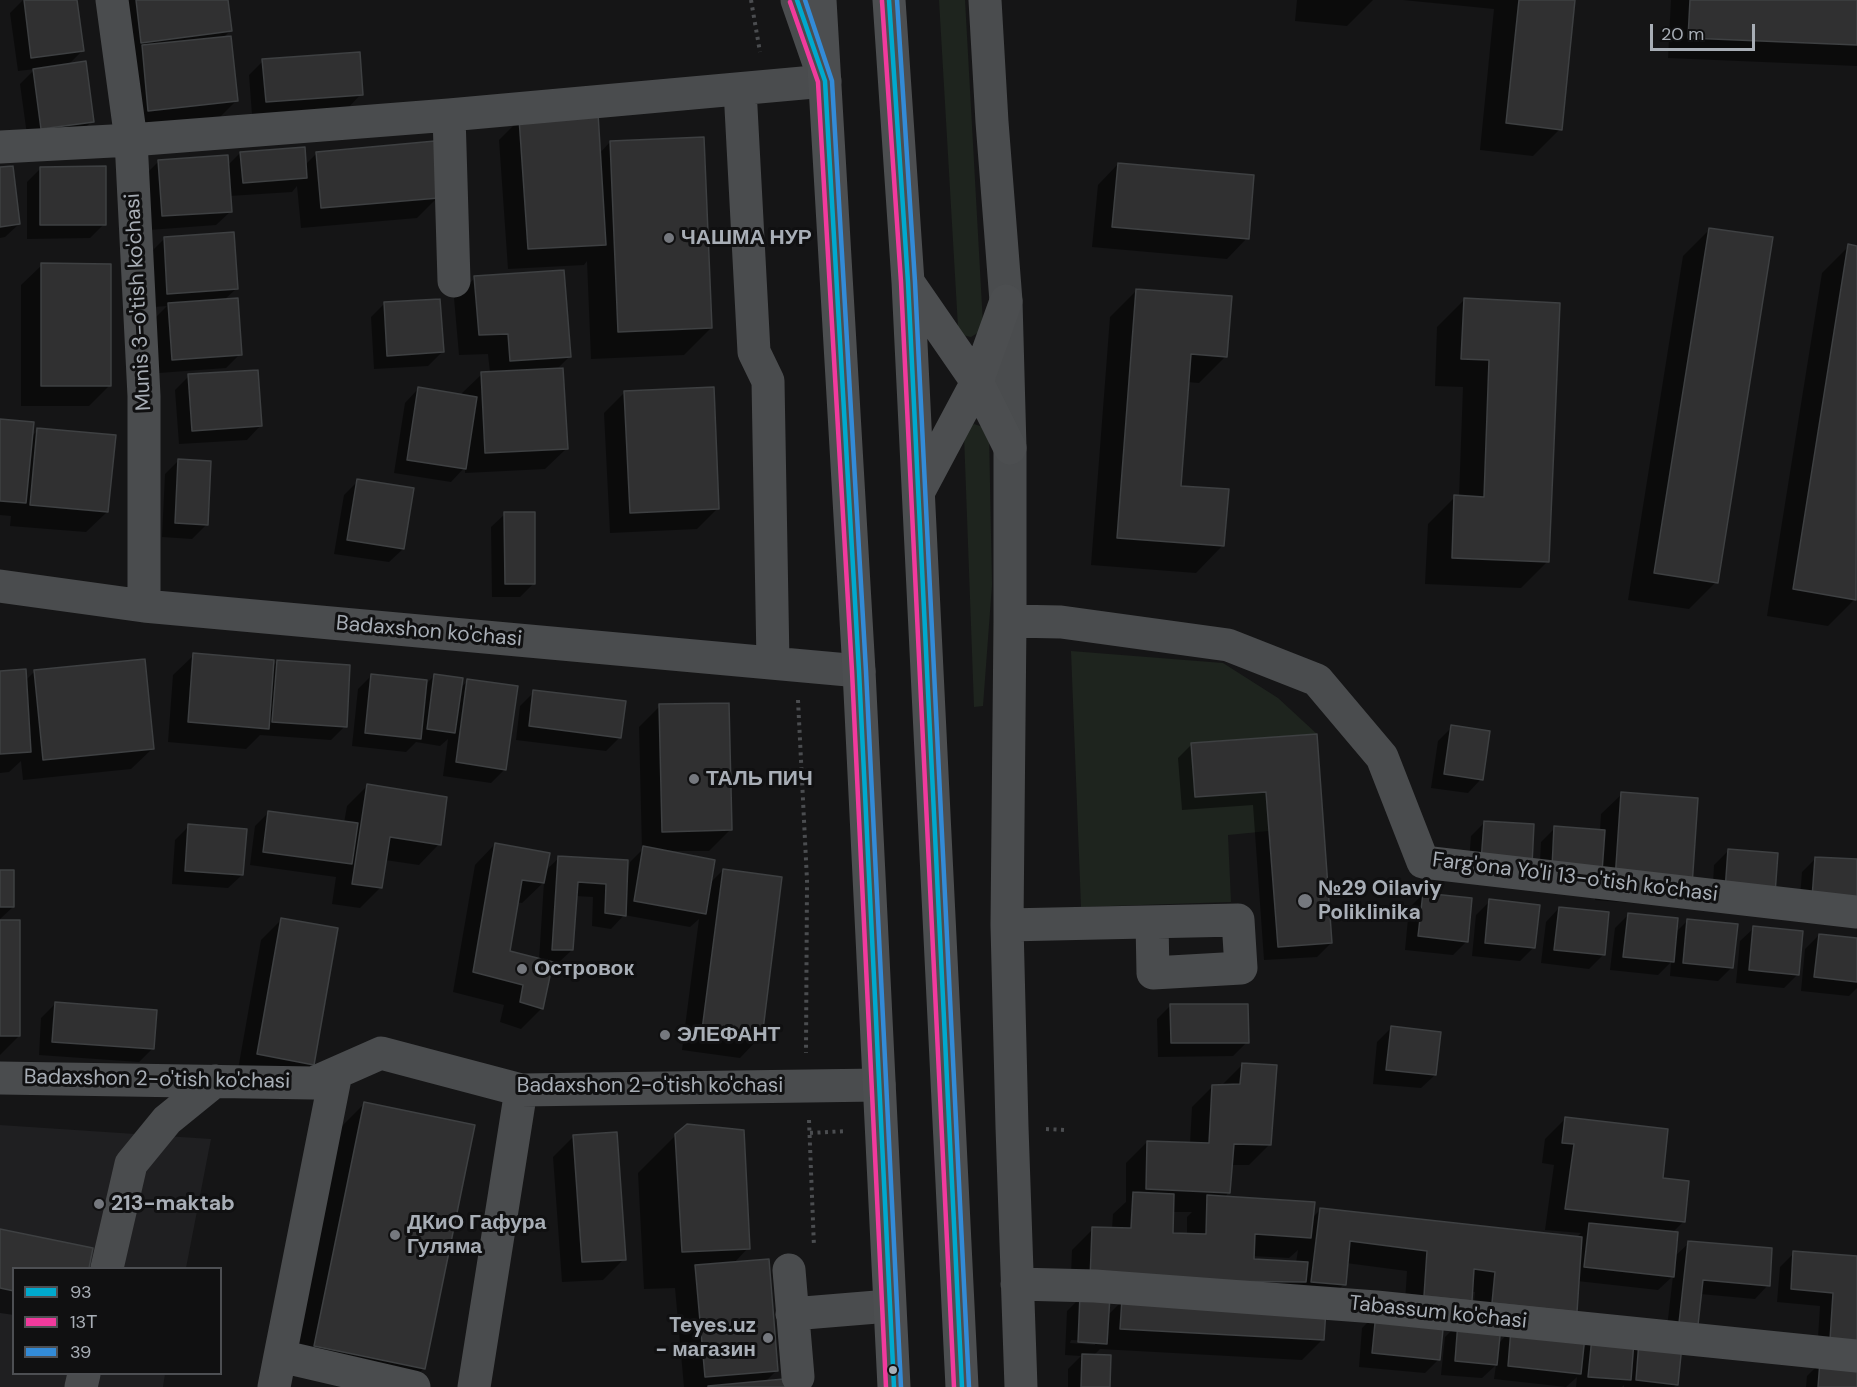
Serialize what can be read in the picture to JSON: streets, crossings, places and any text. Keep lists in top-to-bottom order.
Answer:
{
  "streets": {
    "street": [
      "Munis 3-o'tish ko'chasi",
      "Badaxshon ko'chasi",
      "Farg'ona Yo'li 13-o'tish ko'chasi",
      "Badaxshon 2-o'tish ko'chasi",
      "Tabassum ko'chasi"
    ]
  },
  "crossings": [
    ["Munis 3-o'tish ko'chasi", "Badaxshon ko'chasi"]
  ],
  "places": [
    "ЧАШМА НУР",
    "ТАЛЬ ПИЧ",
    "№29 Oilaviy Poliklinika",
    "Островок",
    "ЭЛЕФАНТ",
    "213-maktab",
    "ДКиО Гафура Гуляма",
    "Teyes.uz - магазин"
  ],
  "lines": ["transit line 93", "transit line 39", "transit line 13Т"],
  "legend": ["93", "13Т", "39"],
  "scale_bar": "20 m"
}
